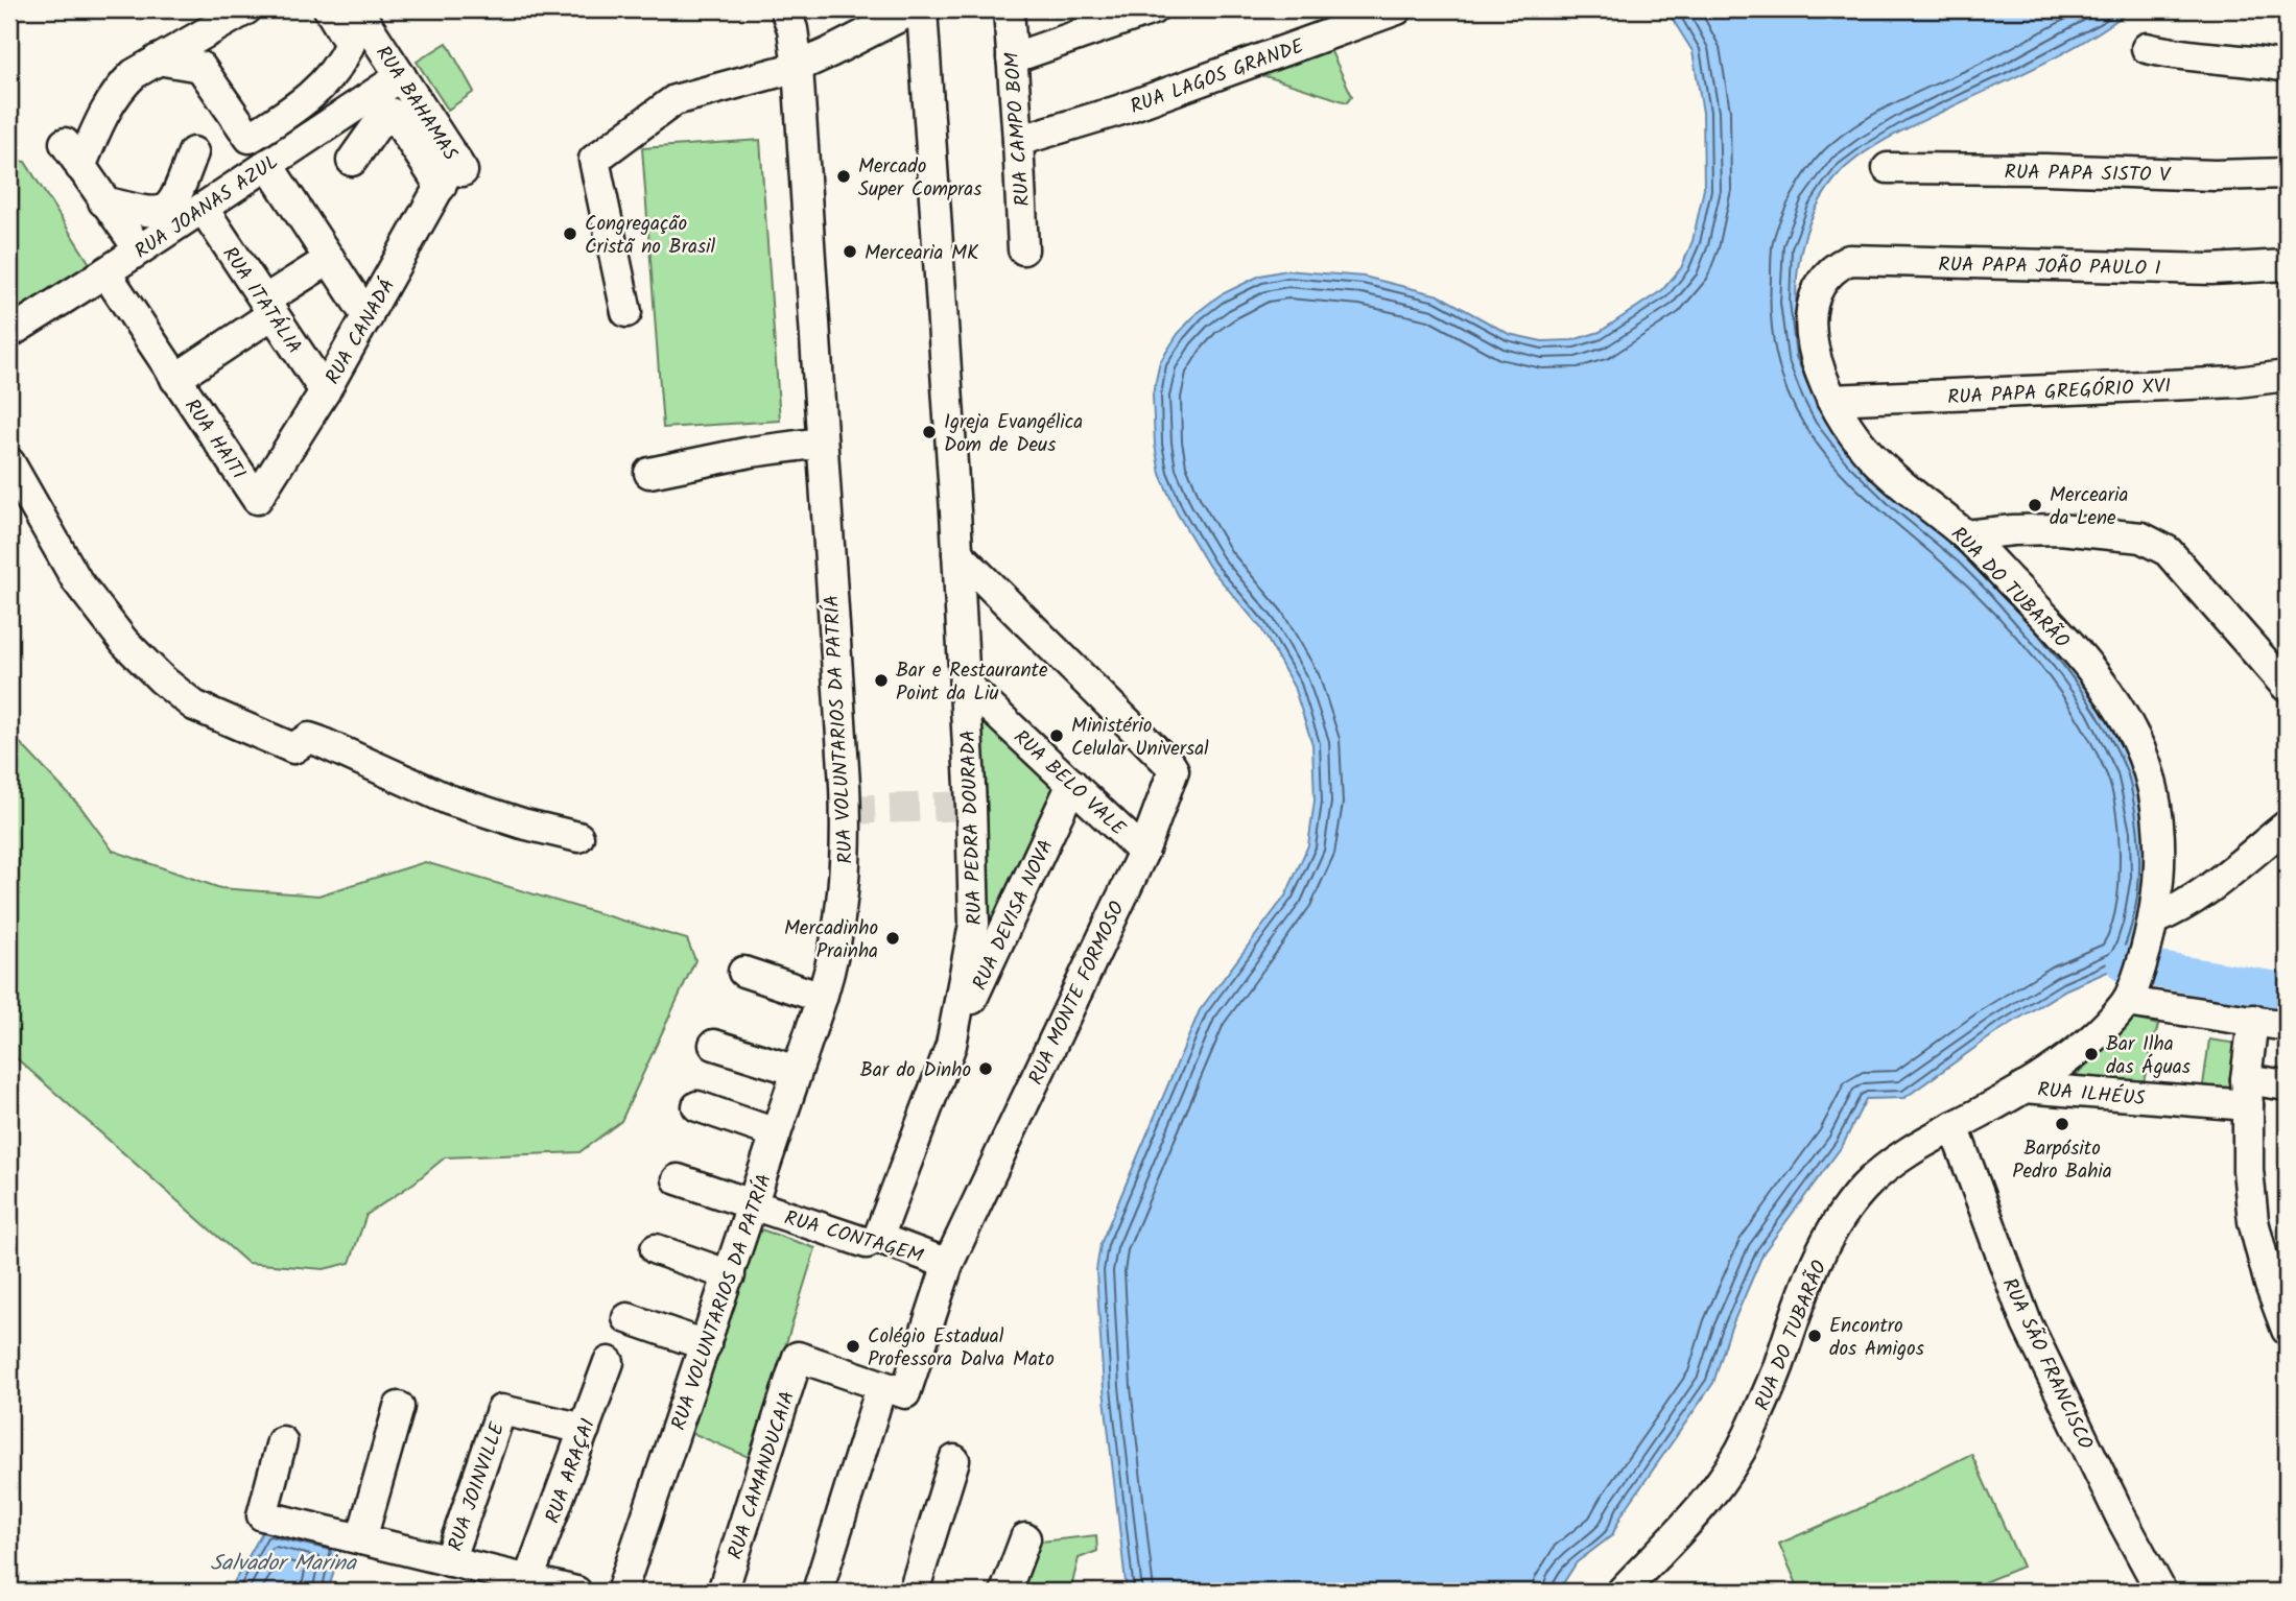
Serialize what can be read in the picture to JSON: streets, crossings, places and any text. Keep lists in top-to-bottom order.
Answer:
{
  "streets": {
    "street": [
      "RUA LAGOS GRANDE",
      "RUA BAHAMAS",
      "RUA CAMPO BOM",
      "RUA PAPA SISTO V",
      "RUA JOANAS AZUL",
      "RUA PAPA JOÃO PAULO I",
      "RUA ITATÁLIA",
      "RUA CANADÁ",
      "RUA PAPA GREGÓRIO XVI",
      "RUA HAITI",
      "RUA DO TUBARÃO",
      "RUA VOLUNTARIOS DA PATRÍA",
      "RUA BELO VALE",
      "RUA PEDRA DOURADA",
      "RUA DEVISA NOVA",
      "RUA MONTE FORMOSO",
      "RUA ILHÉUS",
      "RUA CONTAGEM",
      "RUA SÃO FRANCISCO",
      "RUA ARAÇAI",
      "RUA CAMANDUCAIA",
      "RUA JOINVILLE"
    ]
  },
  "crossings": [
    ["RUA LAGOS GRANDE", "RUA CAMPO BOM"],
    ["RUA BAHAMAS", "RUA JOANAS AZUL"],
    ["RUA BAHAMAS", "RUA CANADÁ"],
    ["RUA JOANAS AZUL", "RUA ITATÁLIA"],
    ["RUA JOANAS AZUL", "RUA HAITI"],
    ["RUA PAPA JOÃO PAULO I", "RUA DO TUBARÃO"],
    ["RUA ITATÁLIA", "RUA CANADÁ"],
    ["RUA ITATÁLIA", "RUA HAITI"],
    ["RUA CANADÁ", "RUA HAITI"],
    ["RUA PAPA GREGÓRIO XVI", "RUA DO TUBARÃO"],
    ["RUA DO TUBARÃO", "RUA ILHÉUS"],
    ["RUA DO TUBARÃO", "RUA SÃO FRANCISCO"],
    ["RUA VOLUNTARIOS DA PATRÍA", "RUA CONTAGEM"],
    ["RUA BELO VALE", "RUA PEDRA DOURADA"],
    ["RUA BELO VALE", "RUA DEVISA NOVA"],
    ["RUA BELO VALE", "RUA MONTE FORMOSO"],
    ["RUA PEDRA DOURADA", "RUA DEVISA NOVA"],
    ["RUA PEDRA DOURADA", "RUA MONTE FORMOSO"],
    ["RUA PEDRA DOURADA", "RUA CONTAGEM"],
    ["RUA MONTE FORMOSO", "RUA CONTAGEM"],
    ["RUA MONTE FORMOSO", "RUA CAMANDUCAIA"],
    ["RUA ARAÇAI", "RUA JOINVILLE"]
  ],
  "water": ["Salvador Marina"],
  "places": [
    "Mercado Super Compras",
    "Congregação Cristã no Brasil",
    "Mercearia MK",
    "Igreja Evangélica Dom de Deus",
    "Mercearia da Lene",
    "Bar e Restaurante Point da Liu",
    "Ministério Celular Universal",
    "Mercadinho Prainha",
    "Bar Ilha das Águas",
    "Bar do Dinho",
    "Barpósito Pedro Bahia",
    "Encontro dos Amigos",
    "Colégio Estadual Professora Dalva Mato"
  ]
}
